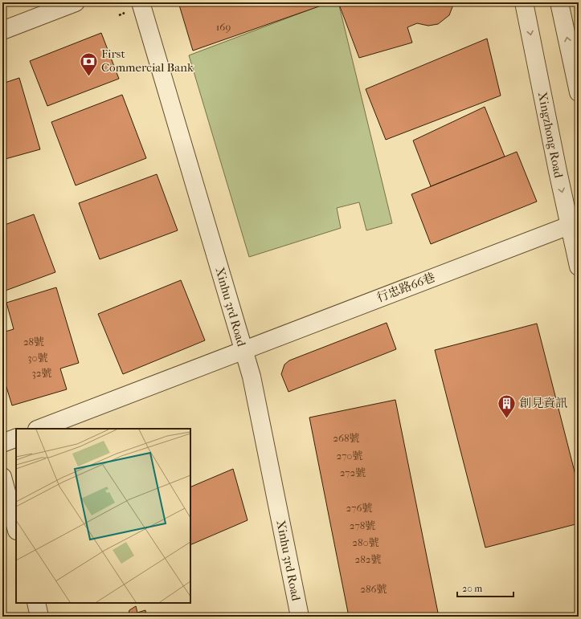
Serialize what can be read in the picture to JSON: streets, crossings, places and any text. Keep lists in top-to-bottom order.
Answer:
{
  "streets": {
    "street": ["Xingzhong Road", "行忠路66巷", "Xinhu 3rd Road"]
  },
  "crossings": [
    ["Xingzhong Road", "行忠路66巷"],
    ["行忠路66巷", "Xinhu 3rd Road"]
  ],
  "places": {
    "bank": ["First Commercial Bank"],
    "building": ["創見資訊"]
  },
  "house_numbers": [
    "169",
    "28號",
    "30號",
    "32號",
    "268號",
    "270號",
    "272號",
    "276號",
    "278號",
    "280號",
    "282號",
    "286號"
  ],
  "scale_bar": "20 m"
}
